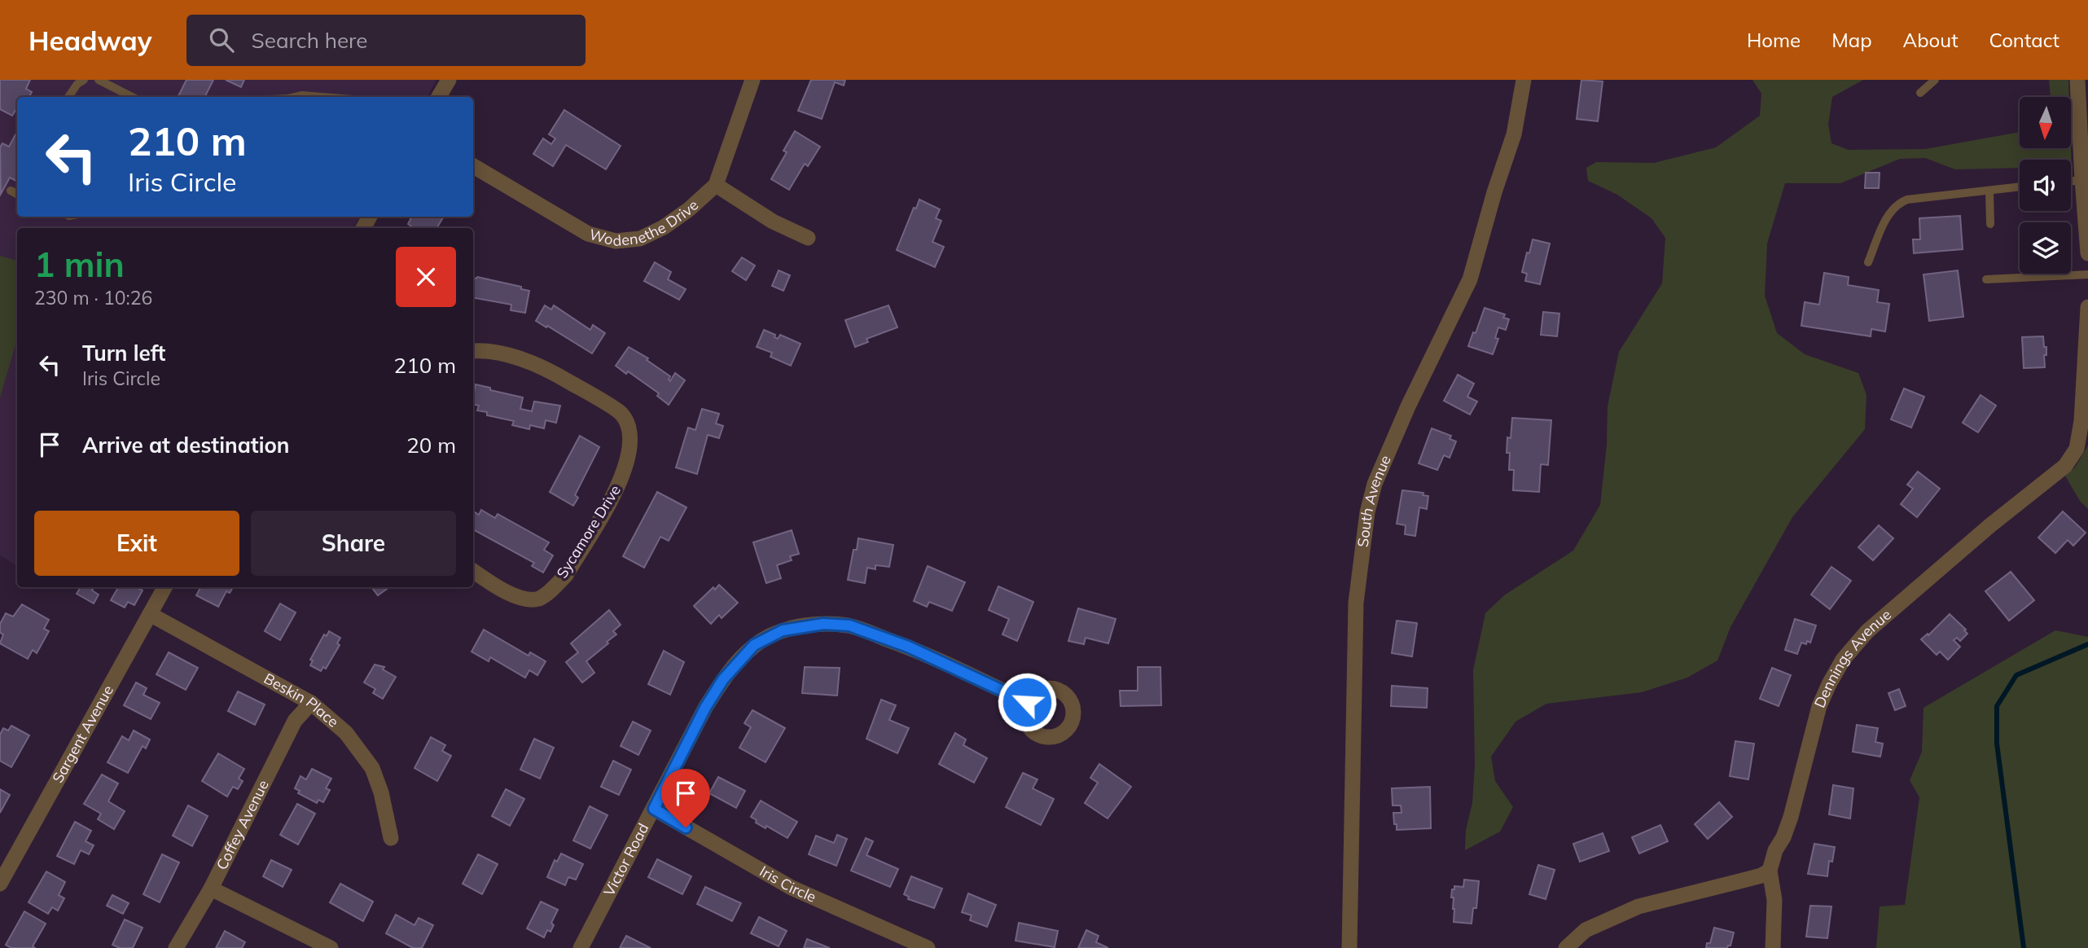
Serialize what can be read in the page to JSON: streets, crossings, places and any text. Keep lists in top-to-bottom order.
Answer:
{
  "streets": {
    "street": [
      "Wodenethe Drive",
      "South Avenue",
      "Sycamore Drive",
      "Dennings Avenue",
      "Beskin Place",
      "Sargent Avenue",
      "Coffey Avenue",
      "Victor Road",
      "Iris Circle"
    ]
  },
  "crossings": [
    ["Beskin Place", "Sargent Avenue"],
    ["Beskin Place", "Coffey Avenue"],
    ["Victor Road", "Iris Circle"]
  ],
  "north": "bottom",
  "page": {
    "header": "Headway",
    "search": "Search here",
    "nav": [
      "Home",
      "Map",
      "About",
      "Contact"
    ],
    "turn": ["210 m", "Iris Circle"],
    "heading": ["1 min", "230 m · 10:26"],
    "list": [
      {
        "name": "Turn left",
        "note": "Iris Circle",
        "value": "210 m"
      },
      {
        "name": "Arrive at destination",
        "value": "20 m"
      }
    ],
    "buttons": ["Exit", "Share"]
  }
}
